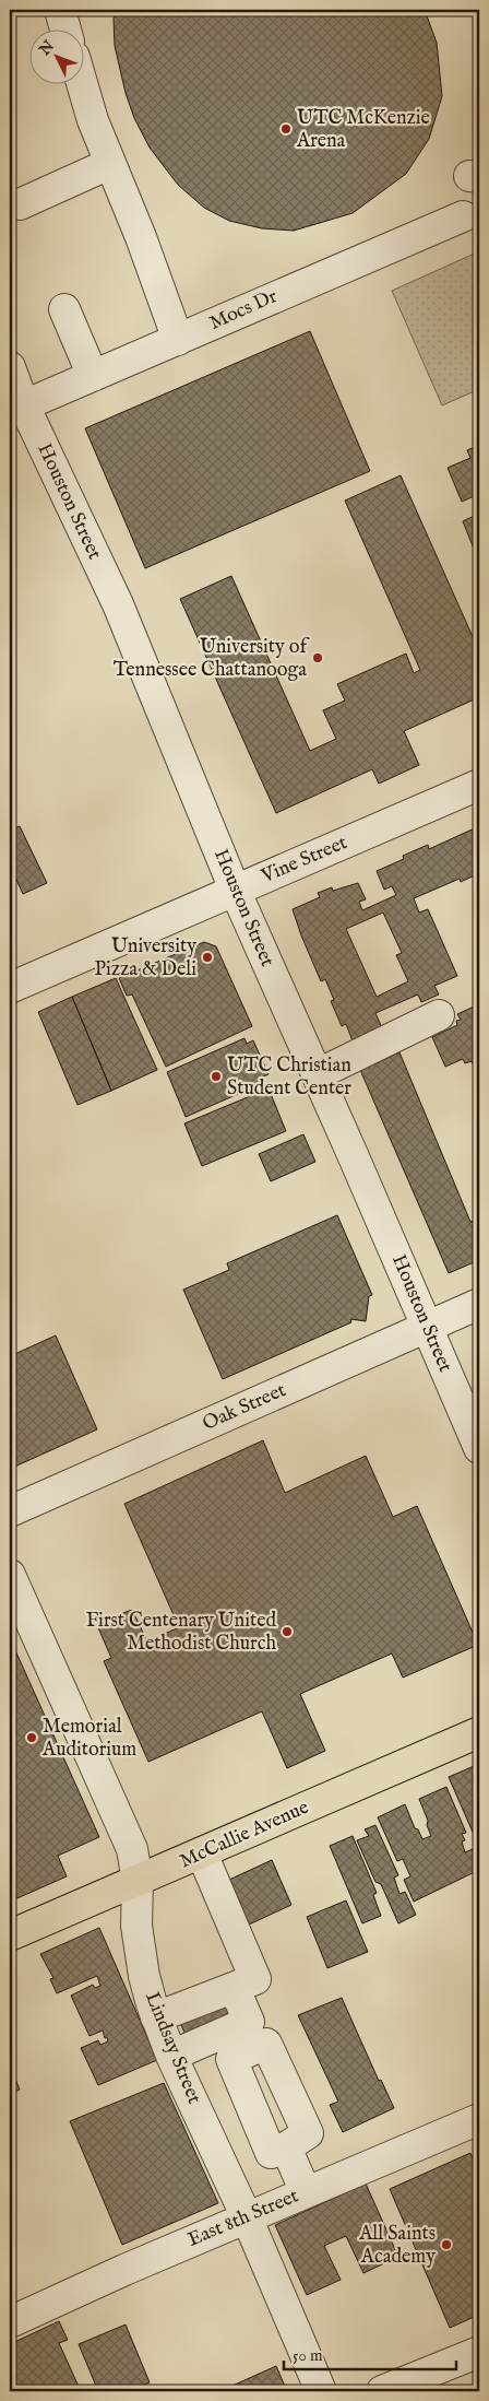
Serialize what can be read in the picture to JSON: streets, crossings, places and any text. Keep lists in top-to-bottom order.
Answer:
{
  "streets": {
    "main road": ["McCallie Avenue"],
    "street": [
      "Mocs Dr",
      "Houston Street",
      "Vine Street",
      "Oak Street",
      "Lindsay Street",
      "East 8th Street"
    ]
  },
  "crossings": [
    ["Mocs Dr", "Houston Street"],
    ["Houston Street", "Vine Street"],
    ["Houston Street", "Oak Street"],
    ["McCallie Avenue", "Lindsay Street"],
    ["Lindsay Street", "East 8th Street"]
  ],
  "places": [
    "UTC McKenzie Arena",
    "University of Tennessee Chattanooga",
    "University Pizza & Deli",
    "UTC Christian Student Center",
    "First Centenary United Methodist Church",
    "Memorial Auditorium",
    "All Saints Academy"
  ],
  "scale_bar": "50 m",
  "north": "top left"
}
